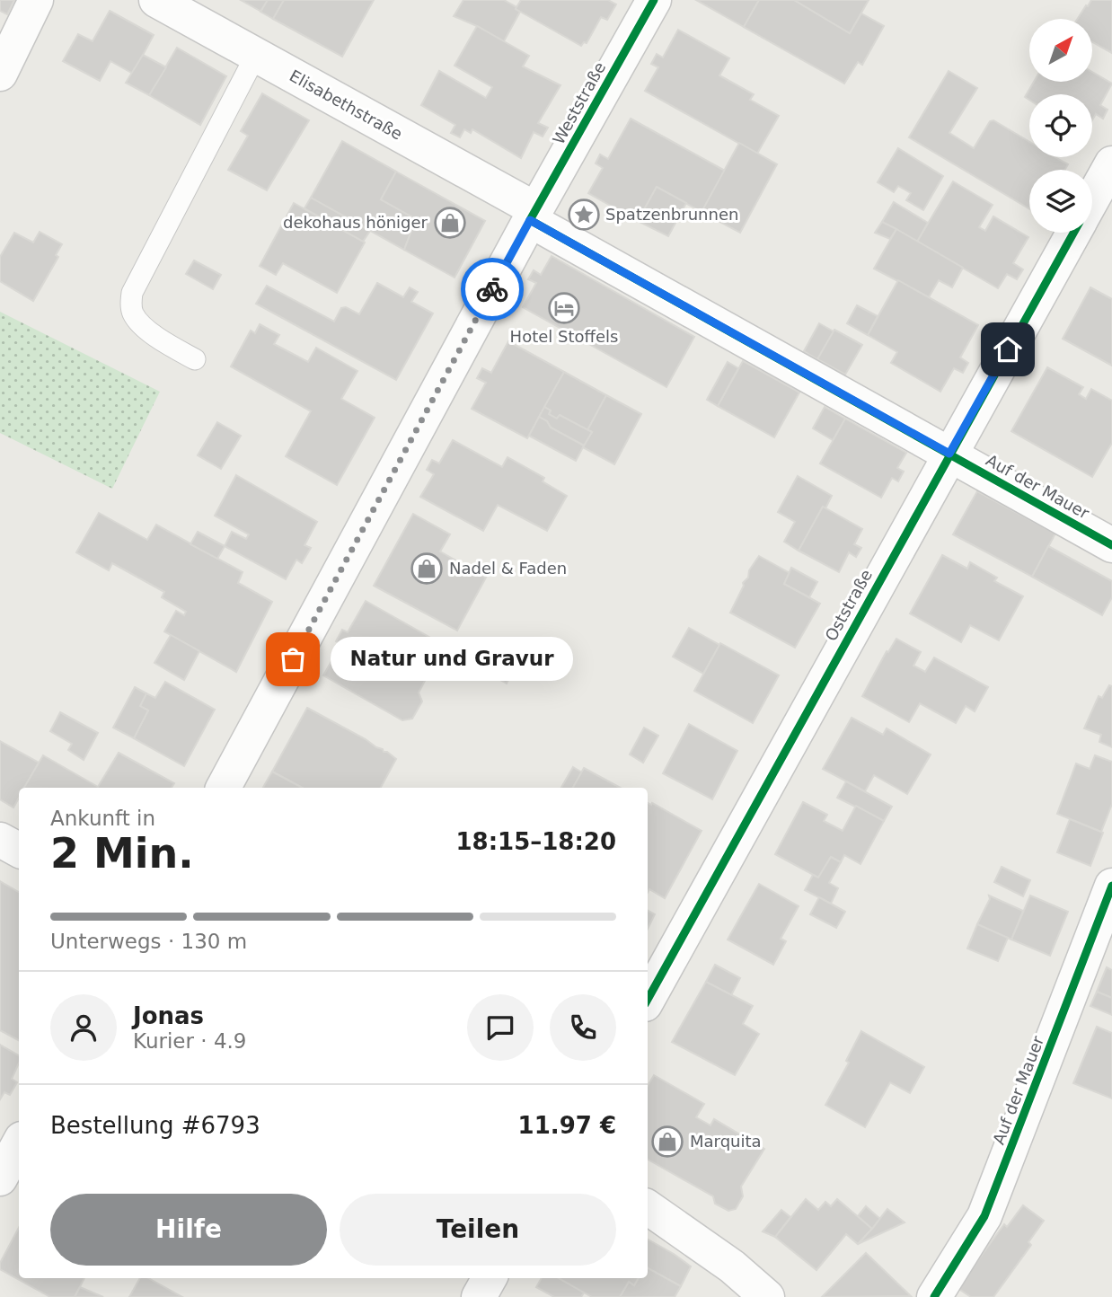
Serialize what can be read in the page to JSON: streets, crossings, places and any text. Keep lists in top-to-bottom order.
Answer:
{
  "streets": {
    "street": [
      "Weststraße",
      "Elisabethstraße",
      "Auf der Mauer",
      "Oststraße"
    ]
  },
  "crossings": [
    ["Weststraße", "Elisabethstraße"],
    ["Elisabethstraße", "Auf der Mauer"],
    ["Elisabethstraße", "Oststraße"],
    ["Auf der Mauer", "Oststraße"]
  ],
  "places": {
    "place": ["Spatzenbrunnen"],
    "shop": ["dekohaus höniger", "Nadel & Faden", "Marquita"],
    "hotel": ["Hotel Stoffels"],
    "other": ["Natur und Gravur"]
  },
  "north": "top right",
  "page": {
    "bubble": "Natur und Gravur",
    "heading": ["2 Min.", "Ankunft in", "18:15–18:20"],
    "panel": [
      "Jonas",
      "Kurier · 4.9",
      "Bestellung #6793",
      "11.97 €"
    ],
    "bar": "Unterwegs · 130 m",
    "buttons": ["Hilfe", "Teilen"]
  }
}
